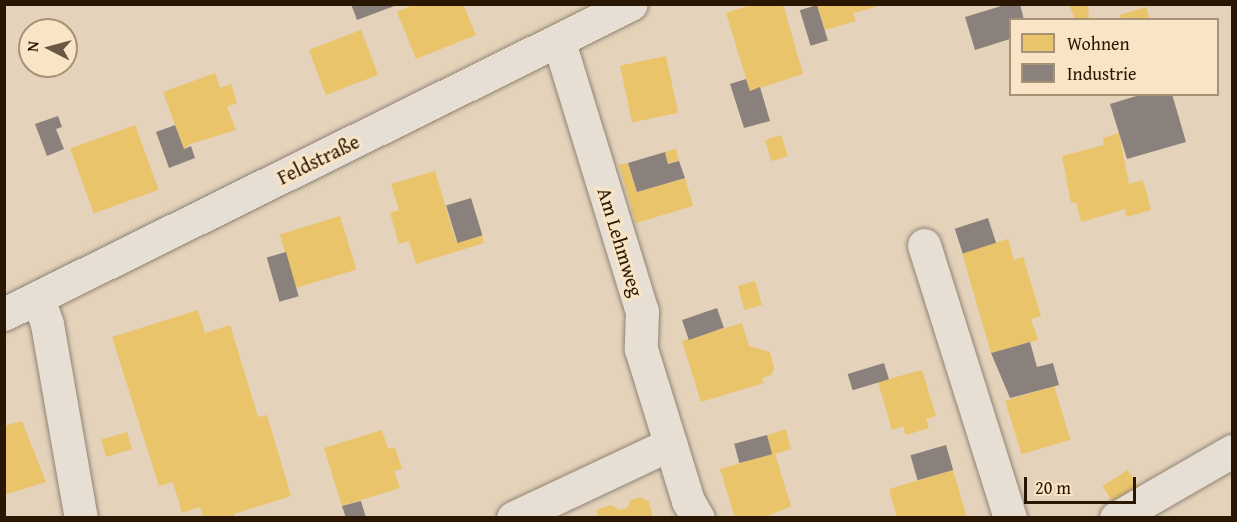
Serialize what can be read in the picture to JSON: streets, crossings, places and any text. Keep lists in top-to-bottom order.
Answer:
{
  "streets": {
    "street": ["Feldstraße", "Am Lehmweg"]
  },
  "crossings": [
    ["Feldstraße", "Am Lehmweg"]
  ],
  "legend": ["Wohnen", "Industrie"],
  "scale_bar": "20 m",
  "north": "left"
}
